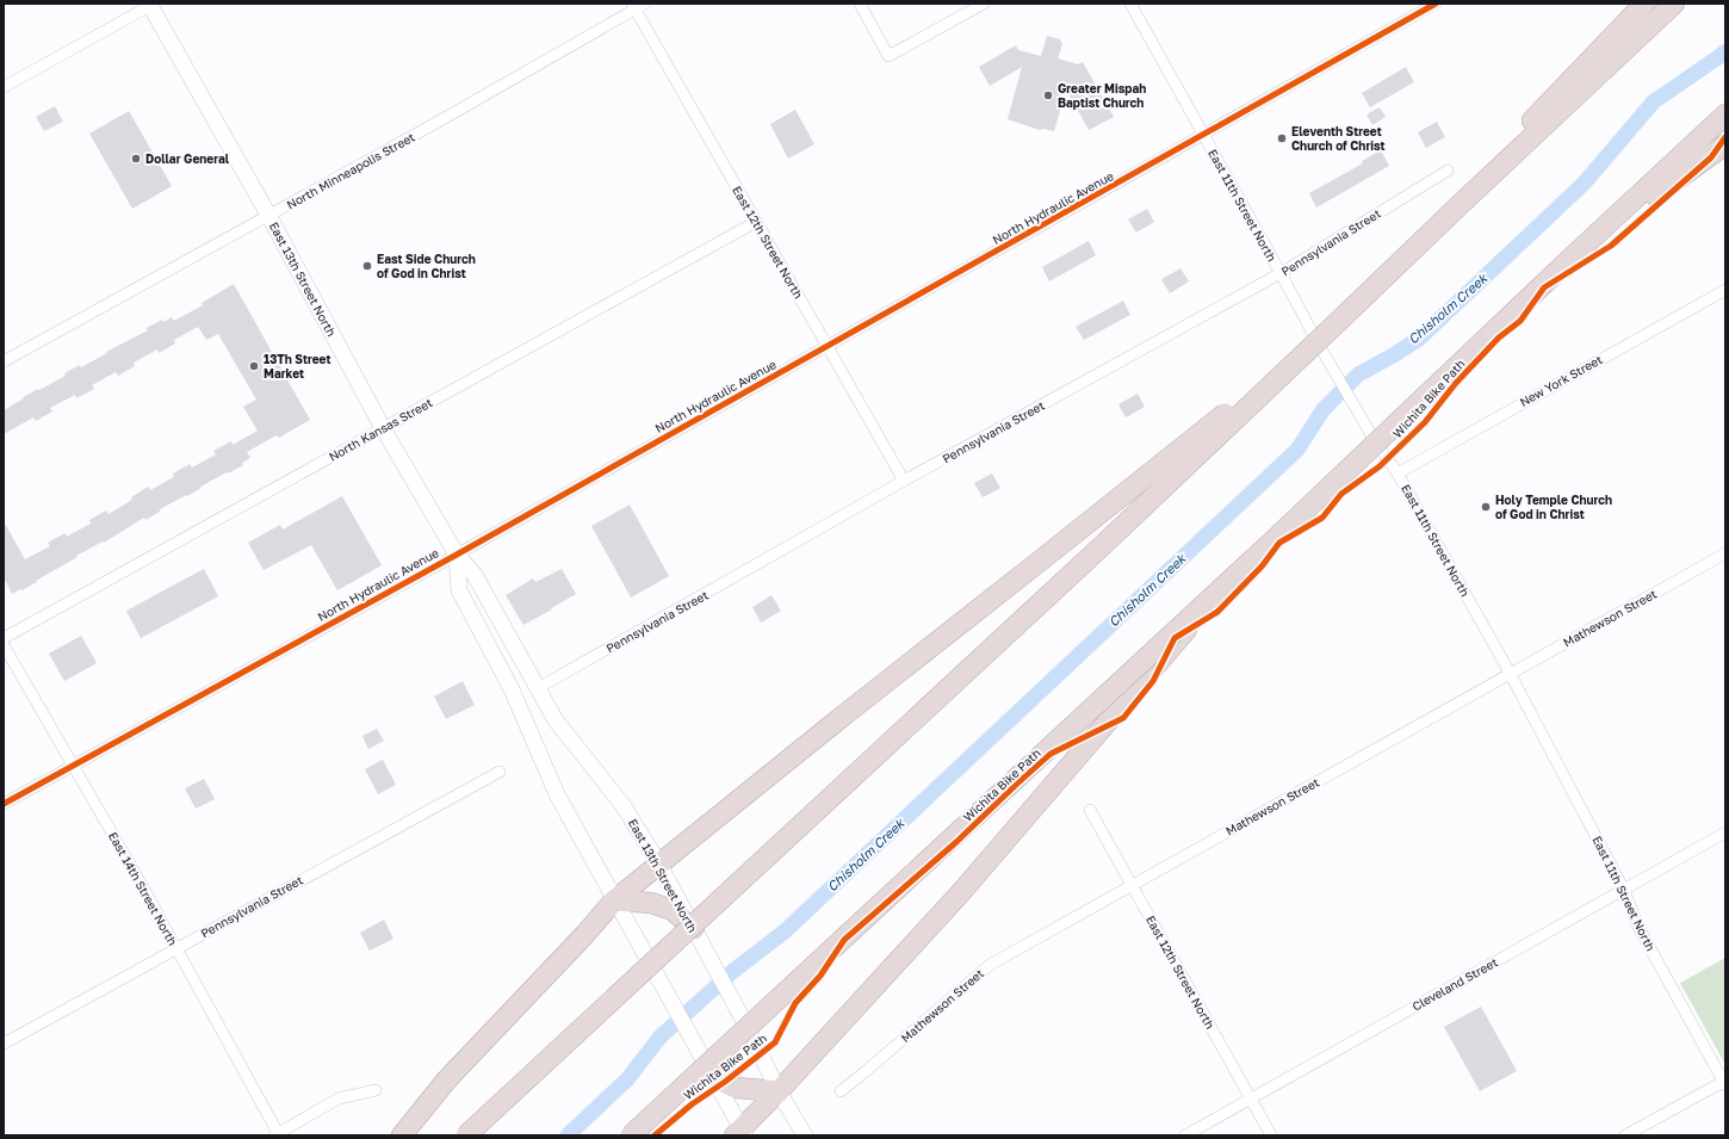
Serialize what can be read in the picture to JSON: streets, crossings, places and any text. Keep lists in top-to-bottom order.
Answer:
{
  "streets": {
    "main road": ["East 13th Street North"],
    "street": [
      "North Minneapolis Street",
      "East 11th Street North",
      "North Hydraulic Avenue",
      "East 12th Street North",
      "Pennsylvania Street",
      "New York Street",
      "North Kansas Street",
      "Mathewson Street",
      "East 14th Street North",
      "Cleveland Street"
    ],
    "cycle path": ["Wichita Bike Path"]
  },
  "crossings": [
    ["North Minneapolis Street", "East 12th Street North"],
    ["North Minneapolis Street", "East 13th Street North"],
    ["East 11th Street North", "North Hydraulic Avenue"],
    ["East 11th Street North", "Pennsylvania Street"],
    ["East 11th Street North", "New York Street"],
    ["East 11th Street North", "Mathewson Street"],
    ["East 11th Street North", "Cleveland Street"],
    ["North Hydraulic Avenue", "East 12th Street North"],
    ["North Hydraulic Avenue", "East 13th Street North"],
    ["North Hydraulic Avenue", "East 14th Street North"],
    ["East 12th Street North", "Pennsylvania Street"],
    ["East 12th Street North", "North Kansas Street"],
    ["East 12th Street North", "Mathewson Street"],
    ["East 12th Street North", "Cleveland Street"],
    ["Pennsylvania Street", "East 13th Street North"],
    ["Pennsylvania Street", "East 14th Street North"],
    ["East 13th Street North", "North Kansas Street"]
  ],
  "water": ["Chisholm Creek"],
  "places": [
    "Greater Mispah Baptist Church",
    "Eleventh Street Church of Christ",
    "Dollar General",
    "East Side Church of God in Christ",
    "13Th Street Market",
    "Holy Temple Church of God in Christ"
  ]
}
